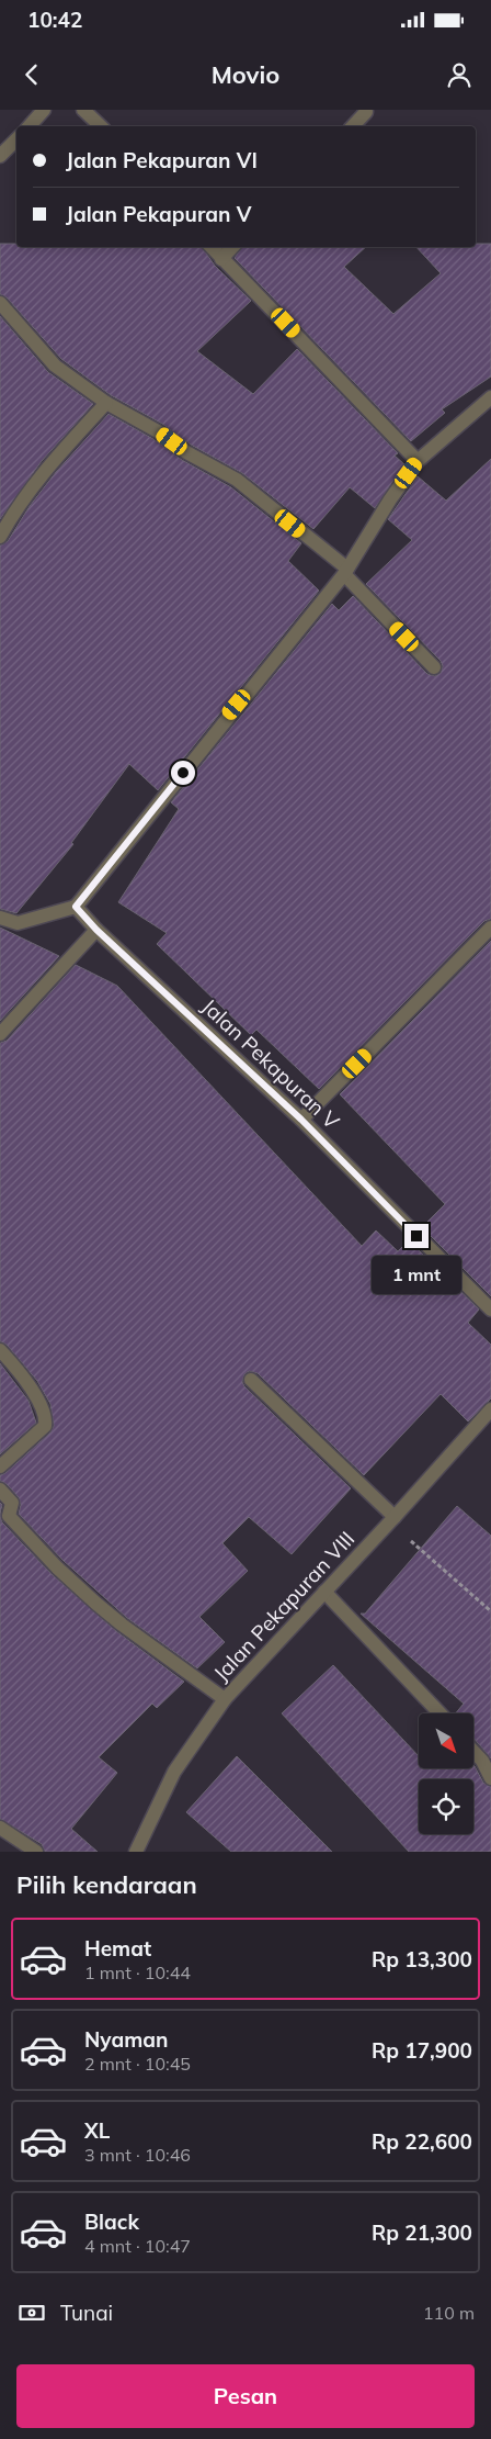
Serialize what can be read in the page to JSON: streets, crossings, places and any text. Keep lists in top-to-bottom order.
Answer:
{
  "streets": {
    "street": ["Jalan Pekapuran V", "Jalan Pekapuran VIII"]
  },
  "north": "bottom right",
  "page": {
    "status": "10:42",
    "header": "Movio",
    "banner": ["Jalan Pekapuran VI", "Jalan Pekapuran V"],
    "bubble": "1 mnt",
    "heading": "Pilih kendaraan",
    "list": [
      {
        "name": "Hemat",
        "note": "1 mnt · 10:44",
        "value": "Rp 13,300"
      },
      {
        "name": "Nyaman",
        "note": "2 mnt · 10:45",
        "value": "Rp 17,900"
      },
      {
        "name": "XL",
        "note": "3 mnt · 10:46",
        "value": "Rp 22,600"
      },
      {
        "name": "Black",
        "note": "4 mnt · 10:47",
        "value": "Rp 21,300"
      }
    ],
    "pay": ["Tunai", "110 m"],
    "buttons": "Pesan"
  }
}
